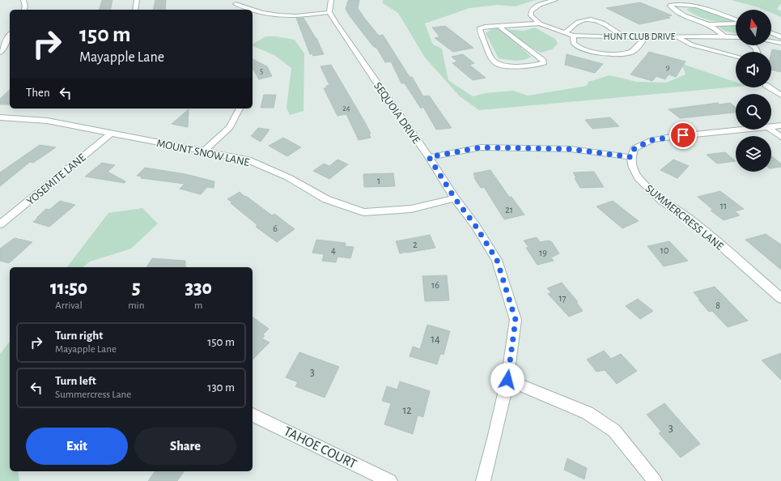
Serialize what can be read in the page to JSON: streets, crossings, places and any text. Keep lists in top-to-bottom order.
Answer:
{
  "streets": {
    "street": [
      "HUNT CLUB DRIVE",
      "SEQUOIA DRIVE",
      "MOUNT SNOW LANE",
      "YOSEMITE LANE",
      "SUMMERCRESS LANE",
      "TAHOE COURT"
    ]
  },
  "crossings": [
    ["SEQUOIA DRIVE", "MOUNT SNOW LANE"],
    ["MOUNT SNOW LANE", "YOSEMITE LANE"]
  ],
  "house_numbers": [
    "9",
    "5",
    "24",
    "1",
    "11",
    "21",
    "6",
    "2",
    "4",
    "10",
    "19",
    "16",
    "17",
    "8",
    "14",
    "3",
    "12",
    "3"
  ],
  "north": "top",
  "page": {
    "turn": ["150 m", "Mayapple Lane"],
    "then": "Then",
    "eta": [
      "11:50",
      "Arrival",
      "5",
      "min",
      "330",
      "m"
    ],
    "list": [
      {
        "name": "Turn right",
        "note": "Mayapple Lane",
        "value": "150 m"
      },
      {
        "name": "Turn left",
        "note": "Summercress Lane",
        "value": "130 m"
      }
    ],
    "buttons": ["Exit", "Share"]
  }
}
